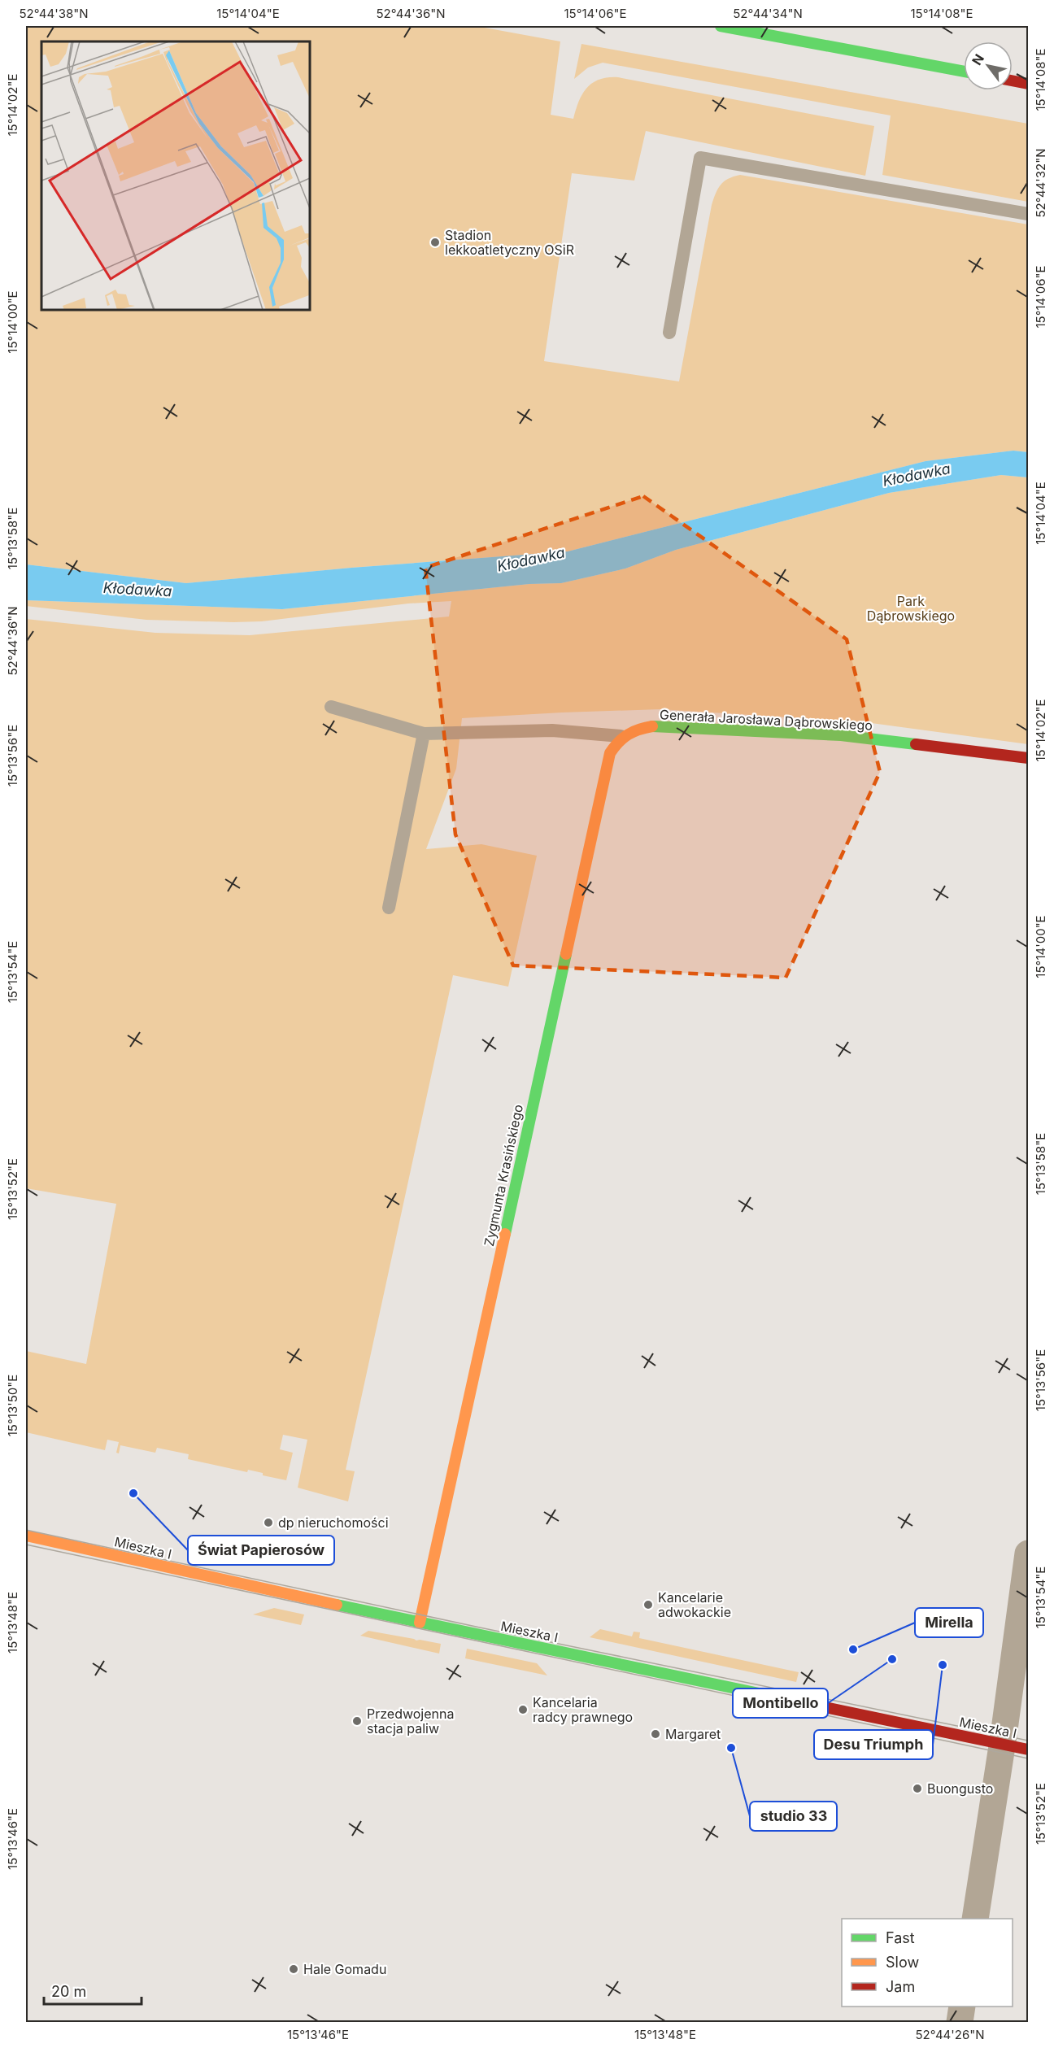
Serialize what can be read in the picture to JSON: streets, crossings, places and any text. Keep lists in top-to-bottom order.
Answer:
{
  "streets": {
    "street": ["Generała Jarosława Dąbrowskiego", "Zygmunta Krasińskiego", "Mieszka I"]
  },
  "crossings": [
    ["Generała Jarosława Dąbrowskiego", "Zygmunta Krasińskiego"],
    ["Zygmunta Krasińskiego", "Mieszka I"]
  ],
  "water": ["Kłodawka"],
  "parks": ["Park Dąbrowskiego"],
  "places": [
    "Stadion lekkoatletyczny OSiR",
    "Świat Papierosów",
    "dp nieruchomości",
    "Kancelarie adwokackie",
    "Mirella",
    "Montibello",
    "Desu Triumph",
    "Kancelaria radcy prawnego",
    "Przedwojenna stacja paliw",
    "Margaret",
    "studio 33",
    "Buongusto",
    "Hale Gomadu"
  ],
  "legend": ["Fast", "Slow", "Jam"],
  "scale_bar": "20 m",
  "north": "top left",
  "coordinates": [
    "52°44'38\"N",
    "15°14'04\"E",
    "52°44'36\"N",
    "15°14'06\"E",
    "52°44'34\"N",
    "15°14'08\"E",
    "15°14'02\"E",
    "52°44'32\"N",
    "15°14'00\"E",
    "15°13'58\"E",
    "15°13'56\"E",
    "15°13'54\"E",
    "15°13'52\"E",
    "15°13'50\"E",
    "15°13'48\"E",
    "15°13'46\"E",
    "52°44'26\"N"
  ]
}
